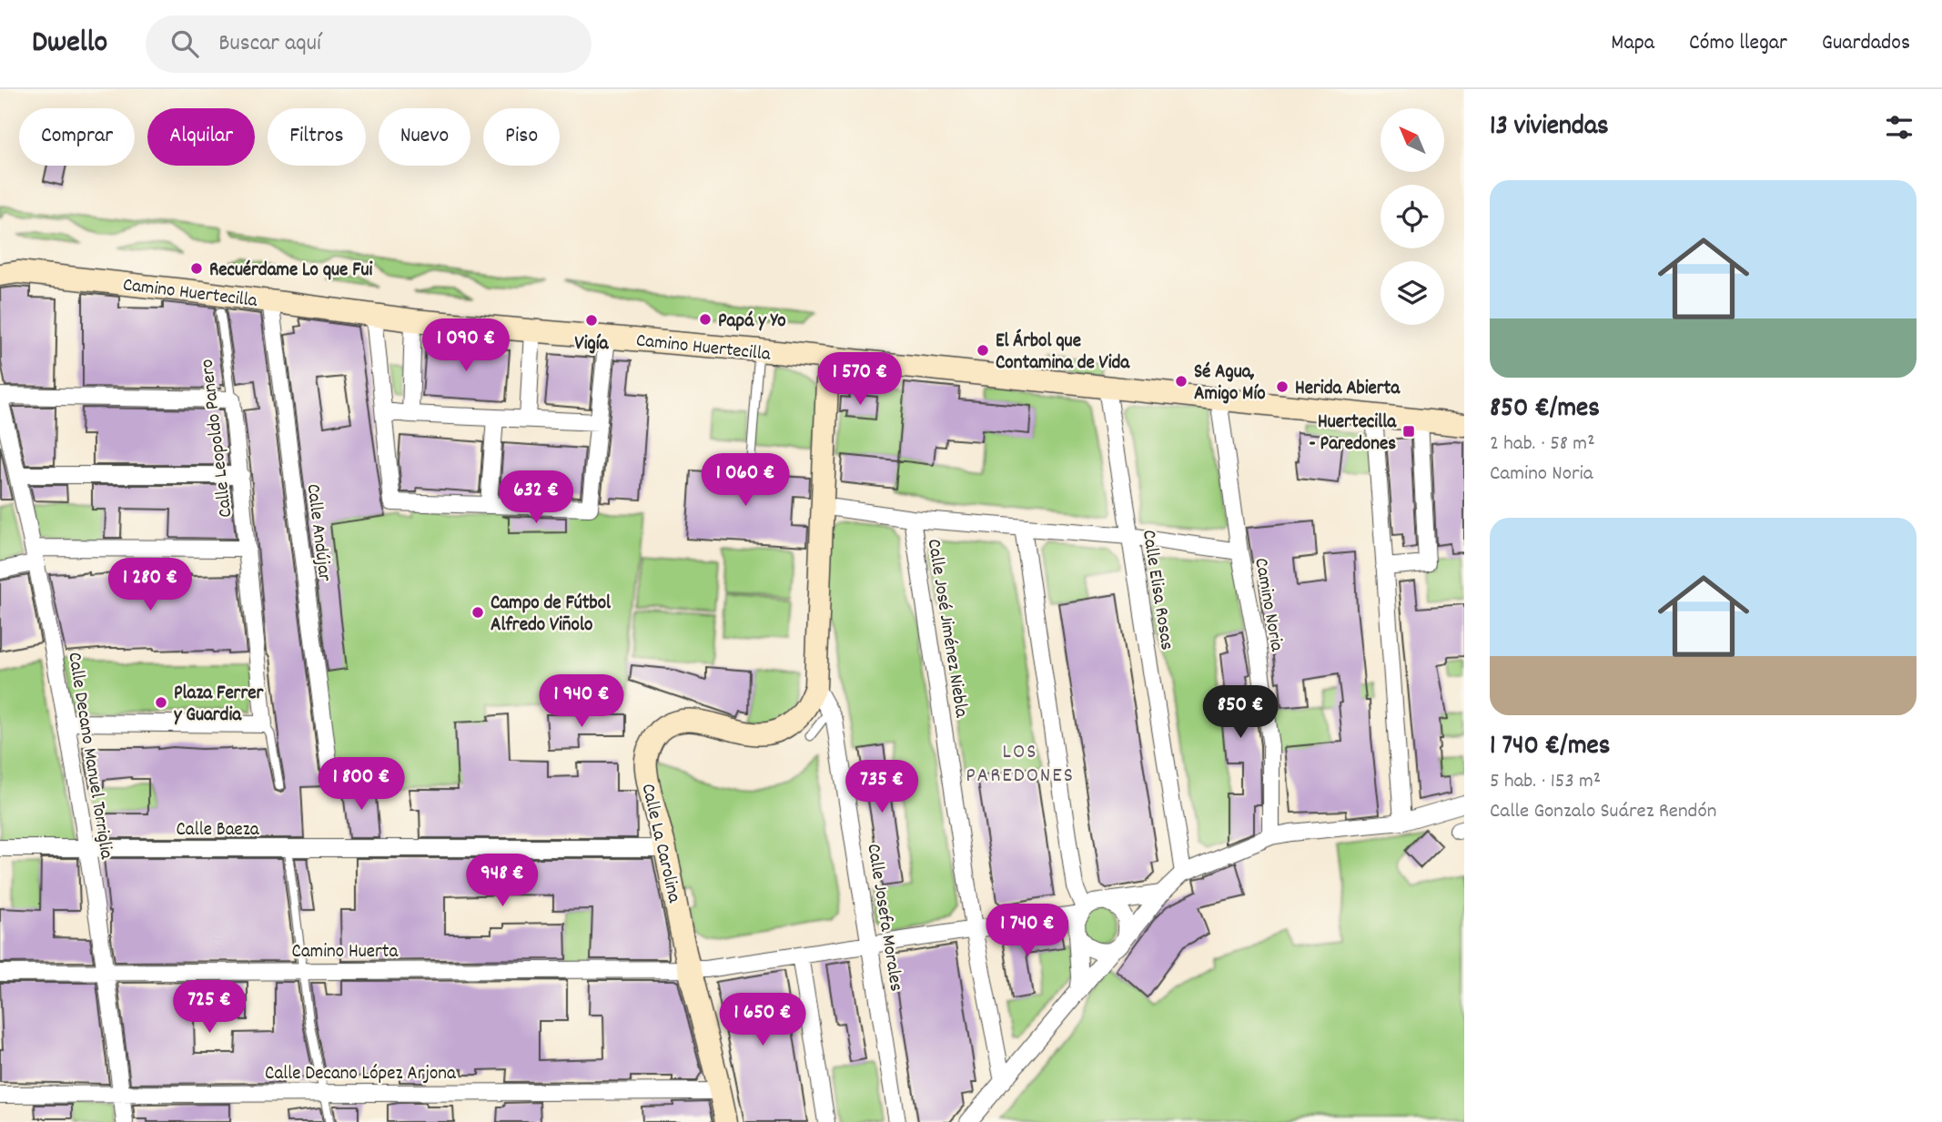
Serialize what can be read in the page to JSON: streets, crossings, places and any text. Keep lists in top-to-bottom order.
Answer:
{
  "streets": {
    "street": [
      "Camino Huertecilla",
      "Calle Leopoldo Panero",
      "Calle Andújar",
      "Calle Elisa Rosas",
      "Camino Noria",
      "Calle José Jiménez Niebla",
      "Calle Decano Manuel Torriglia",
      "Calle Baeza",
      "Calle La Carolina",
      "Calle Josefa Morales",
      "Camino Huerta",
      "Calle Decano López Arjona"
    ]
  },
  "crossings": [
    ["Camino Huertecilla", "Calle Andújar"],
    ["Camino Huertecilla", "Calle Elisa Rosas"],
    ["Camino Huertecilla", "Camino Noria"],
    ["Camino Huertecilla", "Calle La Carolina"],
    ["Calle José Jiménez Niebla", "Camino Huerta"],
    ["Calle Decano Manuel Torriglia", "Calle Baeza"],
    ["Calle Decano Manuel Torriglia", "Camino Huerta"],
    ["Calle Decano Manuel Torriglia", "Calle Decano López Arjona"],
    ["Calle Baeza", "Calle La Carolina"],
    ["Calle La Carolina", "Calle Josefa Morales"],
    ["Calle La Carolina", "Camino Huerta"],
    ["Calle La Carolina", "Calle Decano López Arjona"],
    ["Calle Josefa Morales", "Camino Huerta"]
  ],
  "districts": ["LOS PAREDONES"],
  "places": {
    "other": [
      "Recuérdame Lo que Fui",
      "Papá y Yo",
      "Vigía",
      "El Árbol que Contamina de Vida",
      "Sé Agua, Amigo Mío",
      "Herida Abierta",
      "Campo de Fútbol Alfredo Viñolo",
      "Plaza Ferrer y Guardia"
    ],
    "transit": ["Huertecilla - Paredones"]
  },
  "north": "top left",
  "page": {
    "header": "Dwello",
    "search": "Buscar aquí",
    "nav": ["Mapa", "Cómo llegar", "Guardados"],
    "heading": "13 viviendas",
    "chip": [
      "Comprar",
      "Alquilar",
      "Filtros",
      "Nuevo",
      "Piso"
    ],
    "list": [
      {
        "name": "850 €/mes",
        "note": "2 hab. · 58 m² · Camino Noria"
      },
      {
        "name": "1 740 €/mes",
        "note": "5 hab. · 153 m² · Calle Gonzalo Suárez Rendón"
      }
    ],
    "price": [
      "1 090 €",
      "1 570 €",
      "1 060 €",
      "632 €",
      "1 280 €",
      "1 940 €",
      "850 €",
      "1 800 €",
      "735 €",
      "948 €",
      "1 740 €",
      "725 €",
      "1 650 €"
    ]
  }
}
